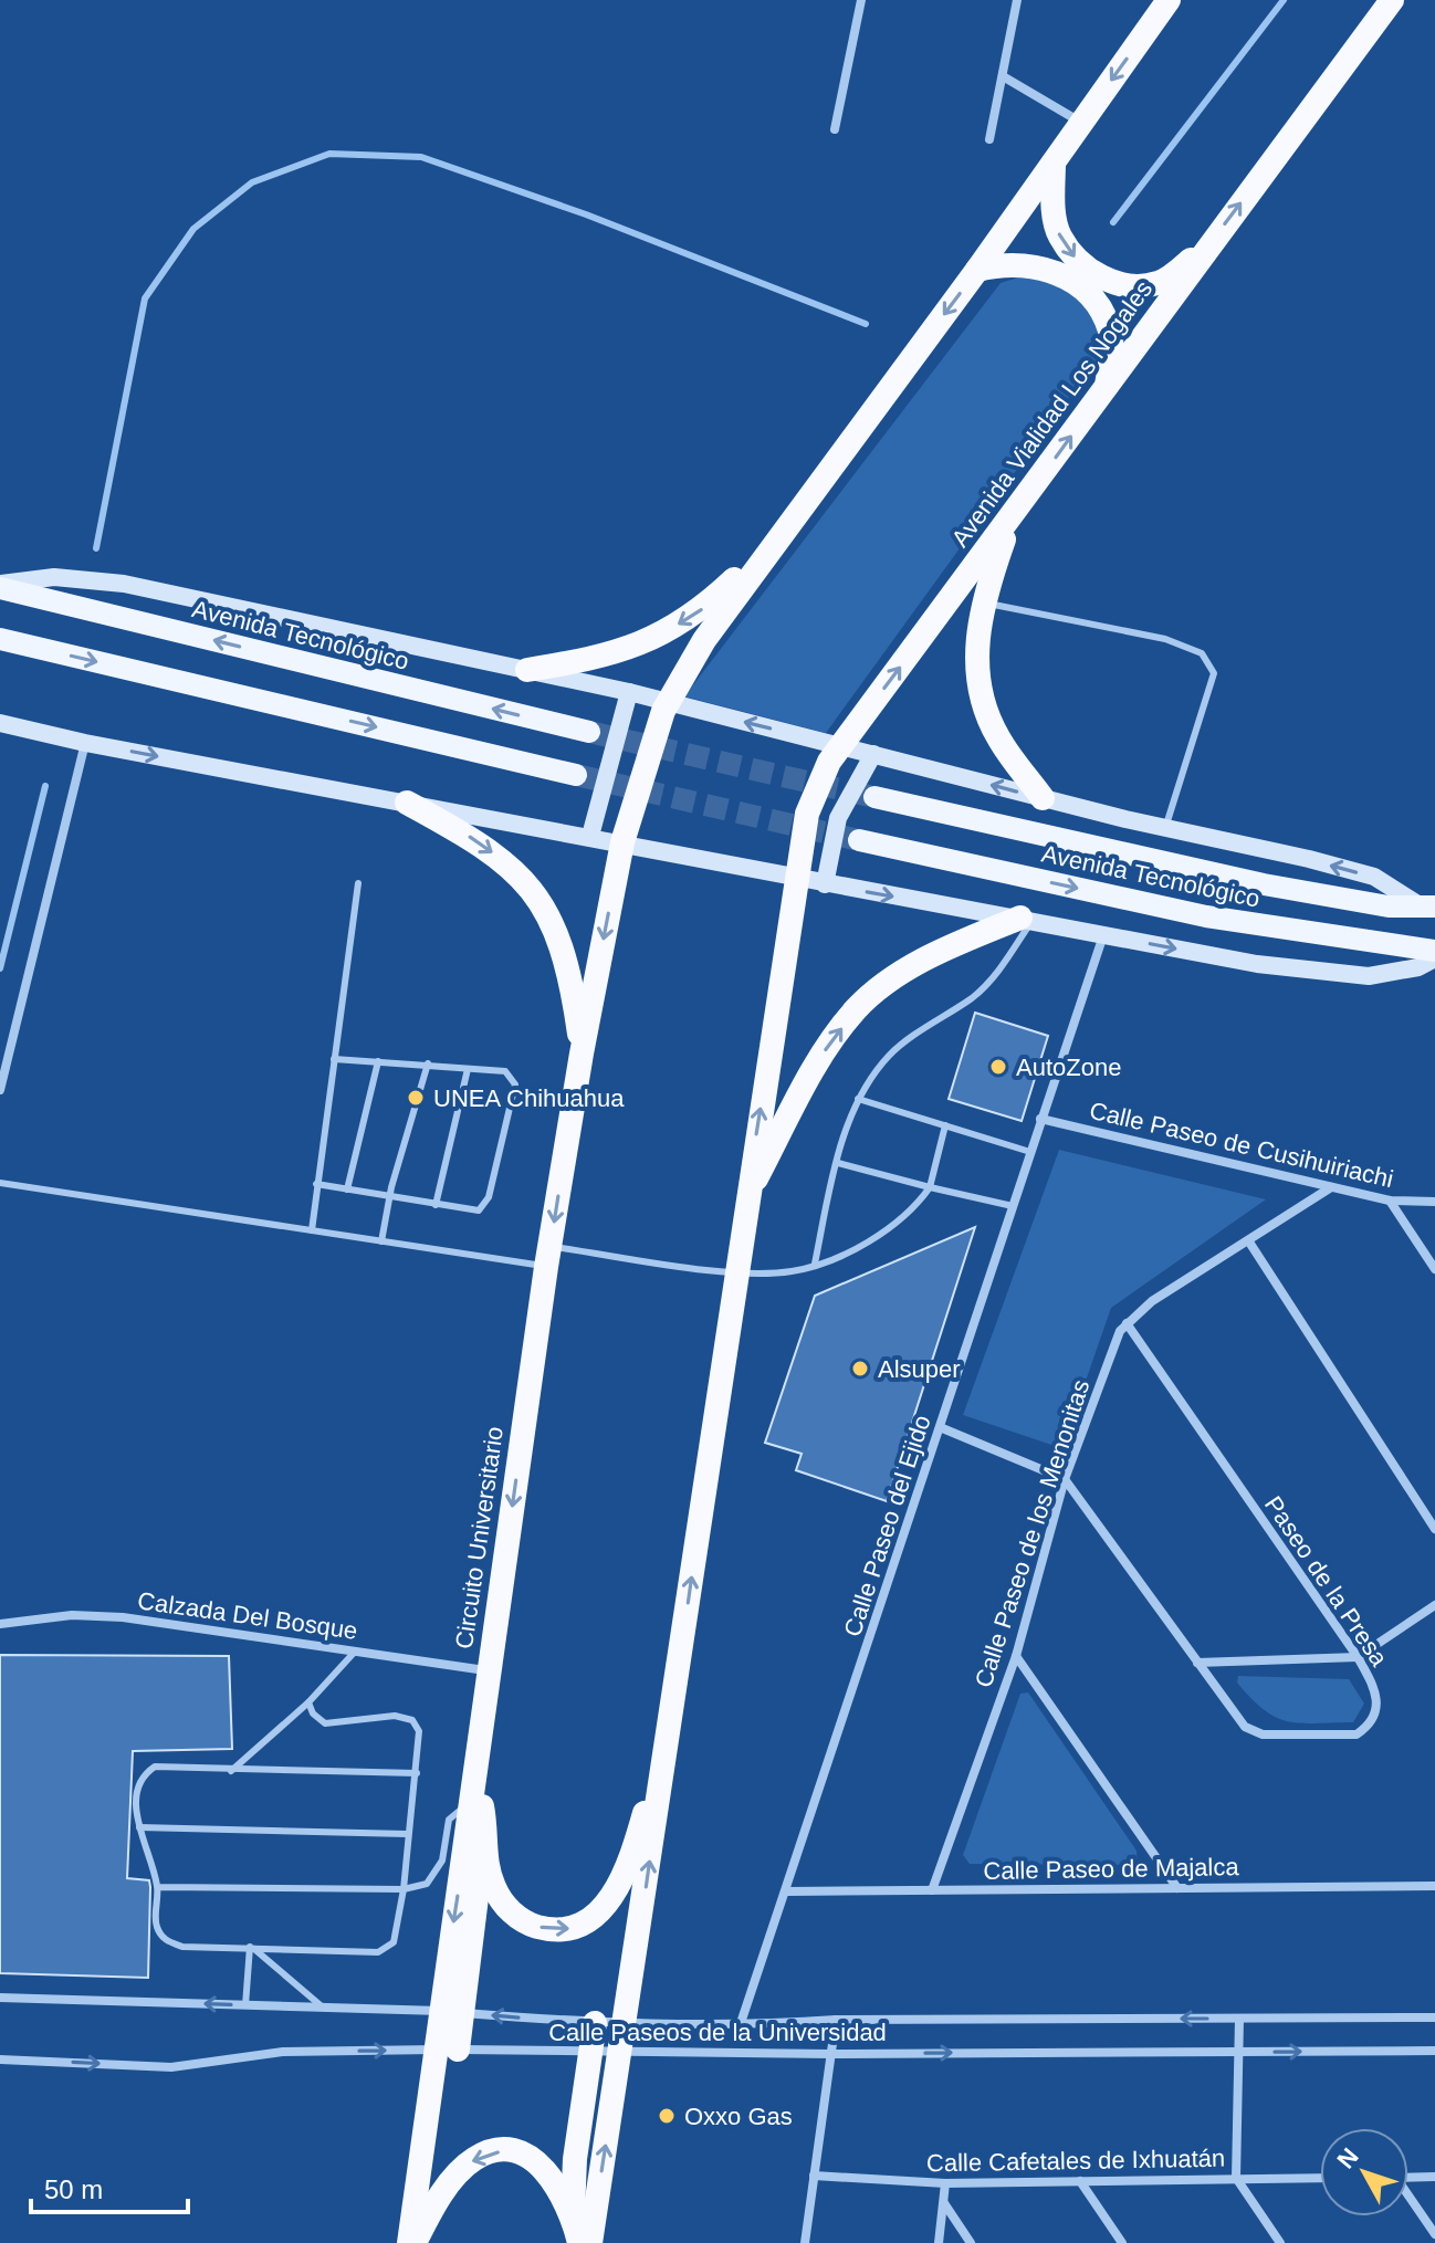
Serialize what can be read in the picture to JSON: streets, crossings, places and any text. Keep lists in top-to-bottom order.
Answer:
{
  "streets": {
    "highway": ["Avenida Vialidad Los Nogales", "Circuito Universitario"],
    "main road": ["Avenida Tecnológico"],
    "street": [
      "Calle Paseo de Cusihuiriachi",
      "Calle Paseo del Ejido",
      "Calle Paseo de los Menonitas",
      "Paseo de la Presa",
      "Calzada Del Bosque",
      "Calle Paseo de Majalca",
      "Calle Paseos de la Universidad",
      "Calle Cafetales de Ixhuatán"
    ]
  },
  "crossings": [
    ["Calle Paseo de Cusihuiriachi", "Calle Paseo del Ejido"],
    ["Calle Paseo de Cusihuiriachi", "Calle Paseo de los Menonitas"],
    ["Calle Paseo del Ejido", "Calle Paseo de Majalca"],
    ["Calle Paseo del Ejido", "Calle Paseos de la Universidad"],
    ["Calle Paseo de los Menonitas", "Paseo de la Presa"],
    ["Calle Paseo de los Menonitas", "Calle Paseo de Majalca"],
    ["Circuito Universitario", "Calzada Del Bosque"],
    ["Circuito Universitario", "Calle Paseos de la Universidad"]
  ],
  "places": [
    "AutoZone",
    "UNEA Chihuahua",
    "Alsuper",
    "Oxxo Gas"
  ],
  "scale_bar": "50 m",
  "north": "top left"
}
